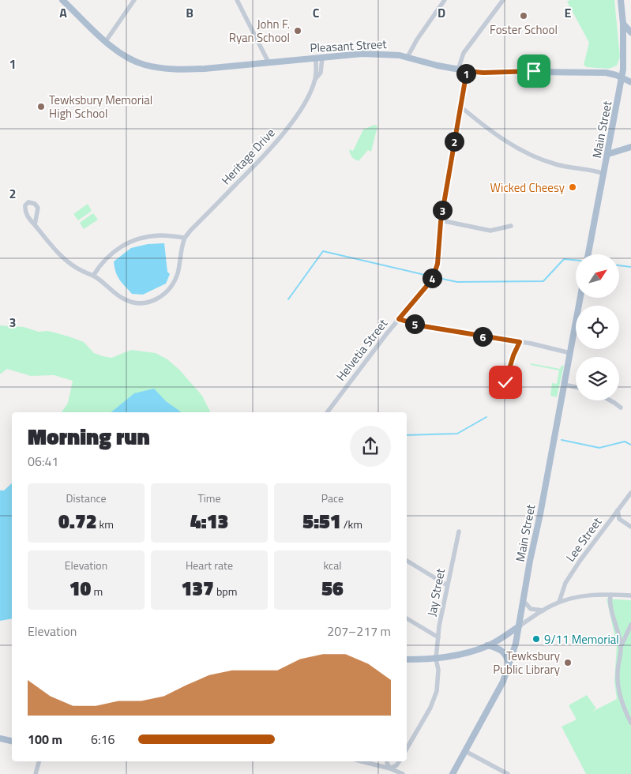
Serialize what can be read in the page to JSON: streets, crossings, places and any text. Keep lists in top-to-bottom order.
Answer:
{
  "streets": {
    "main road": ["Pleasant Street", "Main Street"],
    "street": [
      "Heritage Drive",
      "Helvetia Street",
      "Lee Street",
      "Jay Street"
    ]
  },
  "crossings": [
    ["Pleasant Street", "Main Street"],
    ["Pleasant Street", "Heritage Drive"],
    ["Pleasant Street", "Helvetia Street"]
  ],
  "places": [
    "Foster School",
    "John F. Ryan School",
    "Tewksbury Memorial High School",
    "Wicked Cheesy",
    "9/11 Memorial",
    "Tewksbury Public Library"
  ],
  "north": "top right",
  "page": {
    "pins": [
      "1",
      "2",
      "3",
      "4",
      "5",
      "6"
    ],
    "heading": ["Morning run", "06:41"],
    "stats": [
      ["Distance", "0.72 km"],
      ["Time", "4:13"],
      ["Pace", "5:51 /km"],
      ["Elevation", "10 m"],
      ["Heart rate", "137 bpm"],
      ["kcal", "56"]
    ],
    "chart": ["Elevation", "207–217 m"],
    "list": [
      {
        "name": "100 m",
        "note": "6:16"
      }
    ]
  },
  "grid": {
    "columns": [
      "A",
      "B",
      "C",
      "D",
      "E"
    ],
    "rows": ["1", "2", "3"]
  }
}
